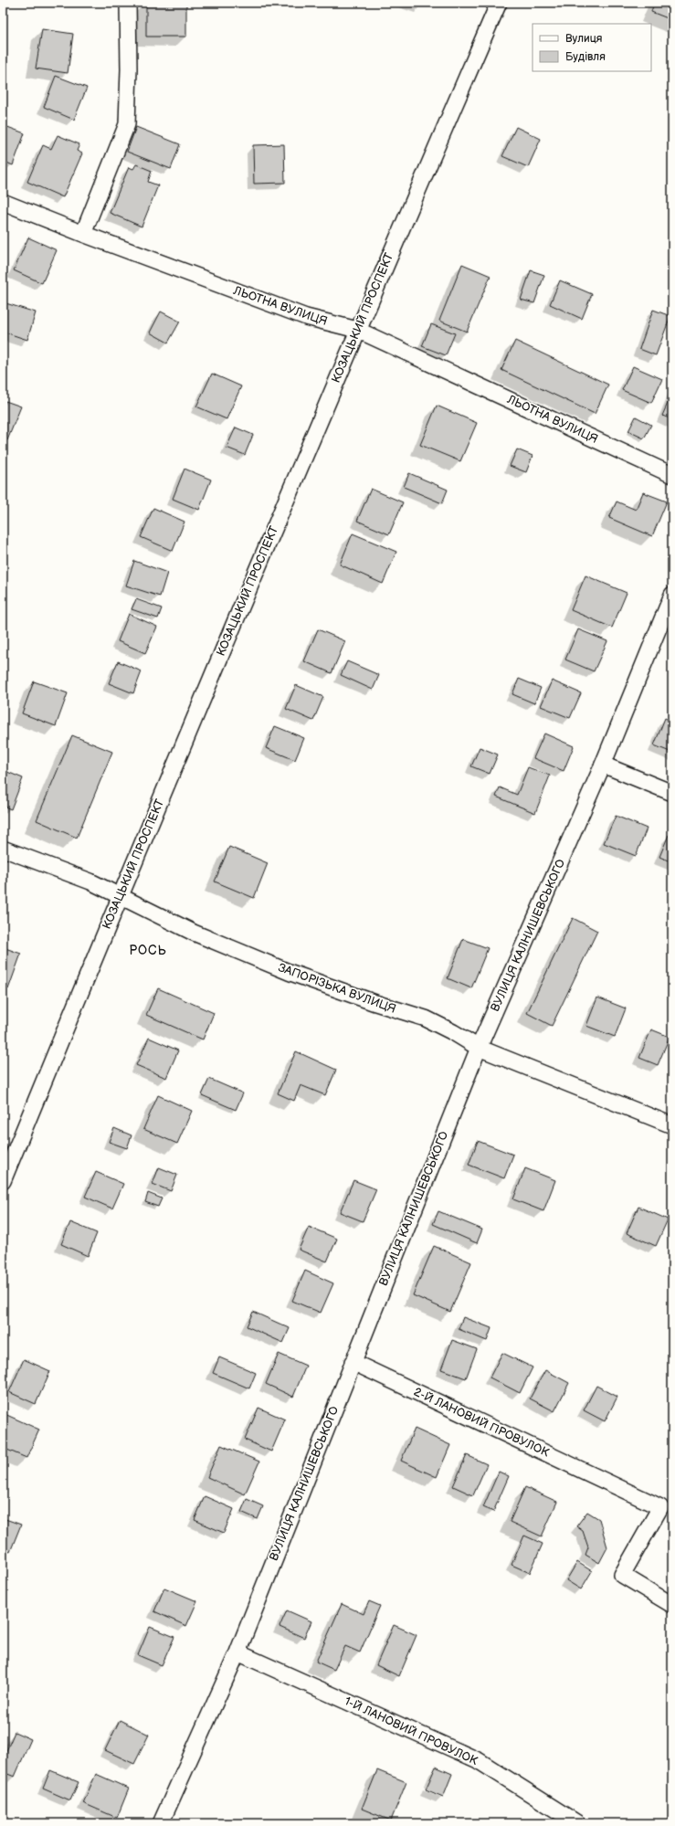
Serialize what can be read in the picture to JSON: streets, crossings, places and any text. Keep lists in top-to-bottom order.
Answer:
{
  "streets": {
    "street": [
      "ЛЬОТНА ВУЛИЦЯ",
      "КОЗАЦЬКИЙ ПРОСПЕКТ",
      "ВУЛИЦЯ КАЛНИШЕВСЬКОГО",
      "ЗАПОРІЗЬКА ВУЛИЦЯ",
      "2-Й ЛАНОВИЙ ПРОВУЛОК",
      "1-Й ЛАНОВИЙ ПРОВУЛОК"
    ]
  },
  "crossings": [
    ["ЛЬОТНА ВУЛИЦЯ", "КОЗАЦЬКИЙ ПРОСПЕКТ"],
    ["КОЗАЦЬКИЙ ПРОСПЕКТ", "ЗАПОРІЗЬКА ВУЛИЦЯ"],
    ["ВУЛИЦЯ КАЛНИШЕВСЬКОГО", "ЗАПОРІЗЬКА ВУЛИЦЯ"],
    ["ВУЛИЦЯ КАЛНИШЕВСЬКОГО", "2-Й ЛАНОВИЙ ПРОВУЛОК"],
    ["ВУЛИЦЯ КАЛНИШЕВСЬКОГО", "1-Й ЛАНОВИЙ ПРОВУЛОК"]
  ],
  "districts": ["РОСЬ"],
  "legend": ["Вулиця", "Будівля"]
}
